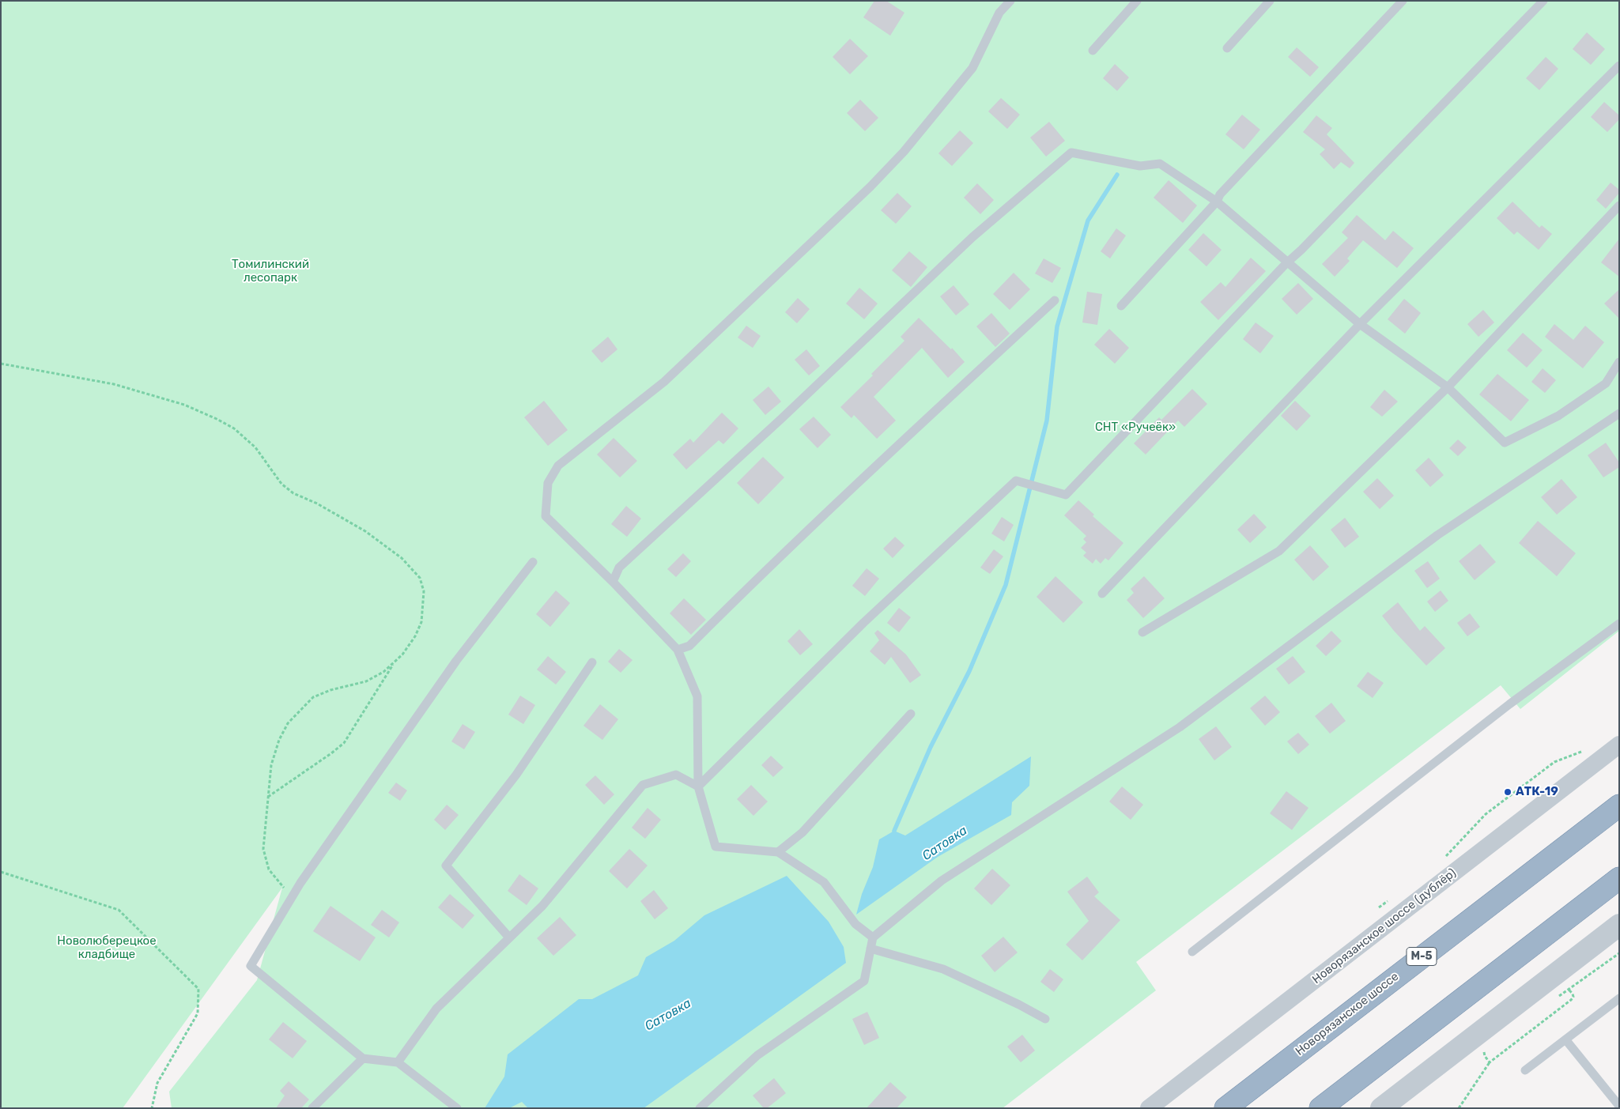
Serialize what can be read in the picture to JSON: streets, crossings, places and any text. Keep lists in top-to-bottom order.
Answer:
{
  "streets": {
    "highway": ["М-5", "Новорязанское шоссе"],
    "street": ["Новорязанское шоссе (дублёр)"]
  },
  "water": ["Сатовка"],
  "parks": ["Томилинский лесопарк", "СНТ «Ручеёк»", "Новолюберецкое кладбище"],
  "places": ["АТК-19"]
}
